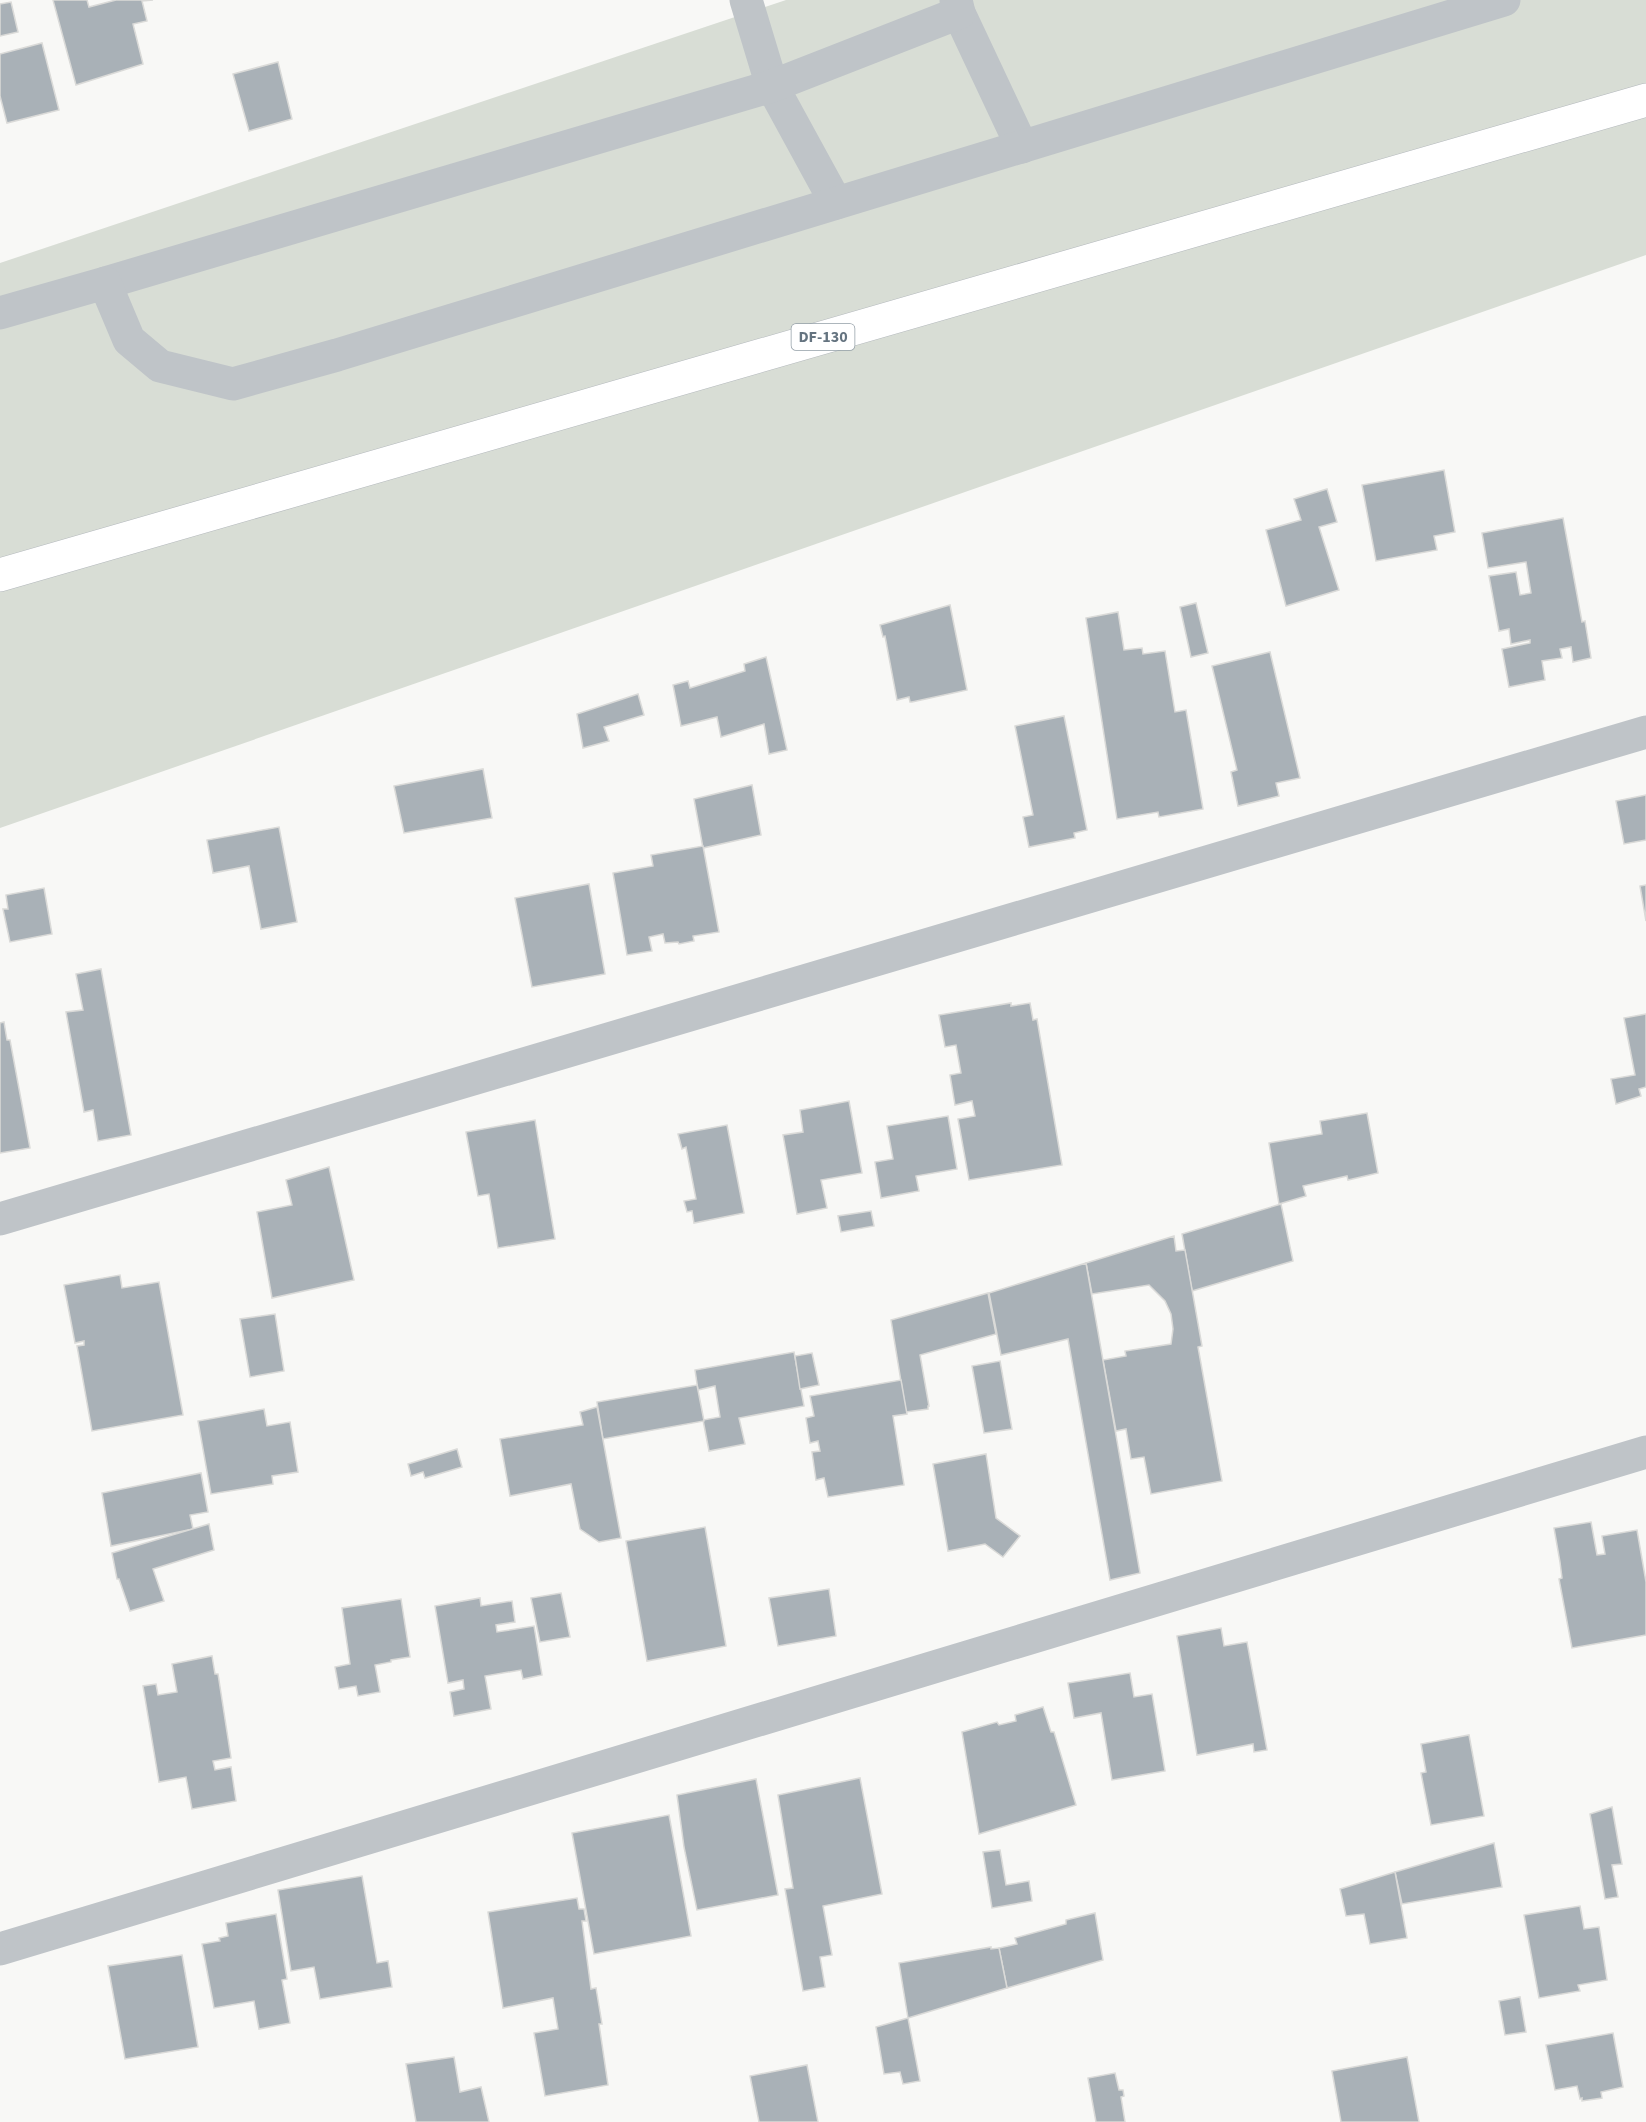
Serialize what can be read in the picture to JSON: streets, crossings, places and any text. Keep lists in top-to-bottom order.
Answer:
{
  "streets": {
    "main road": ["DF-130"]
  }
}
